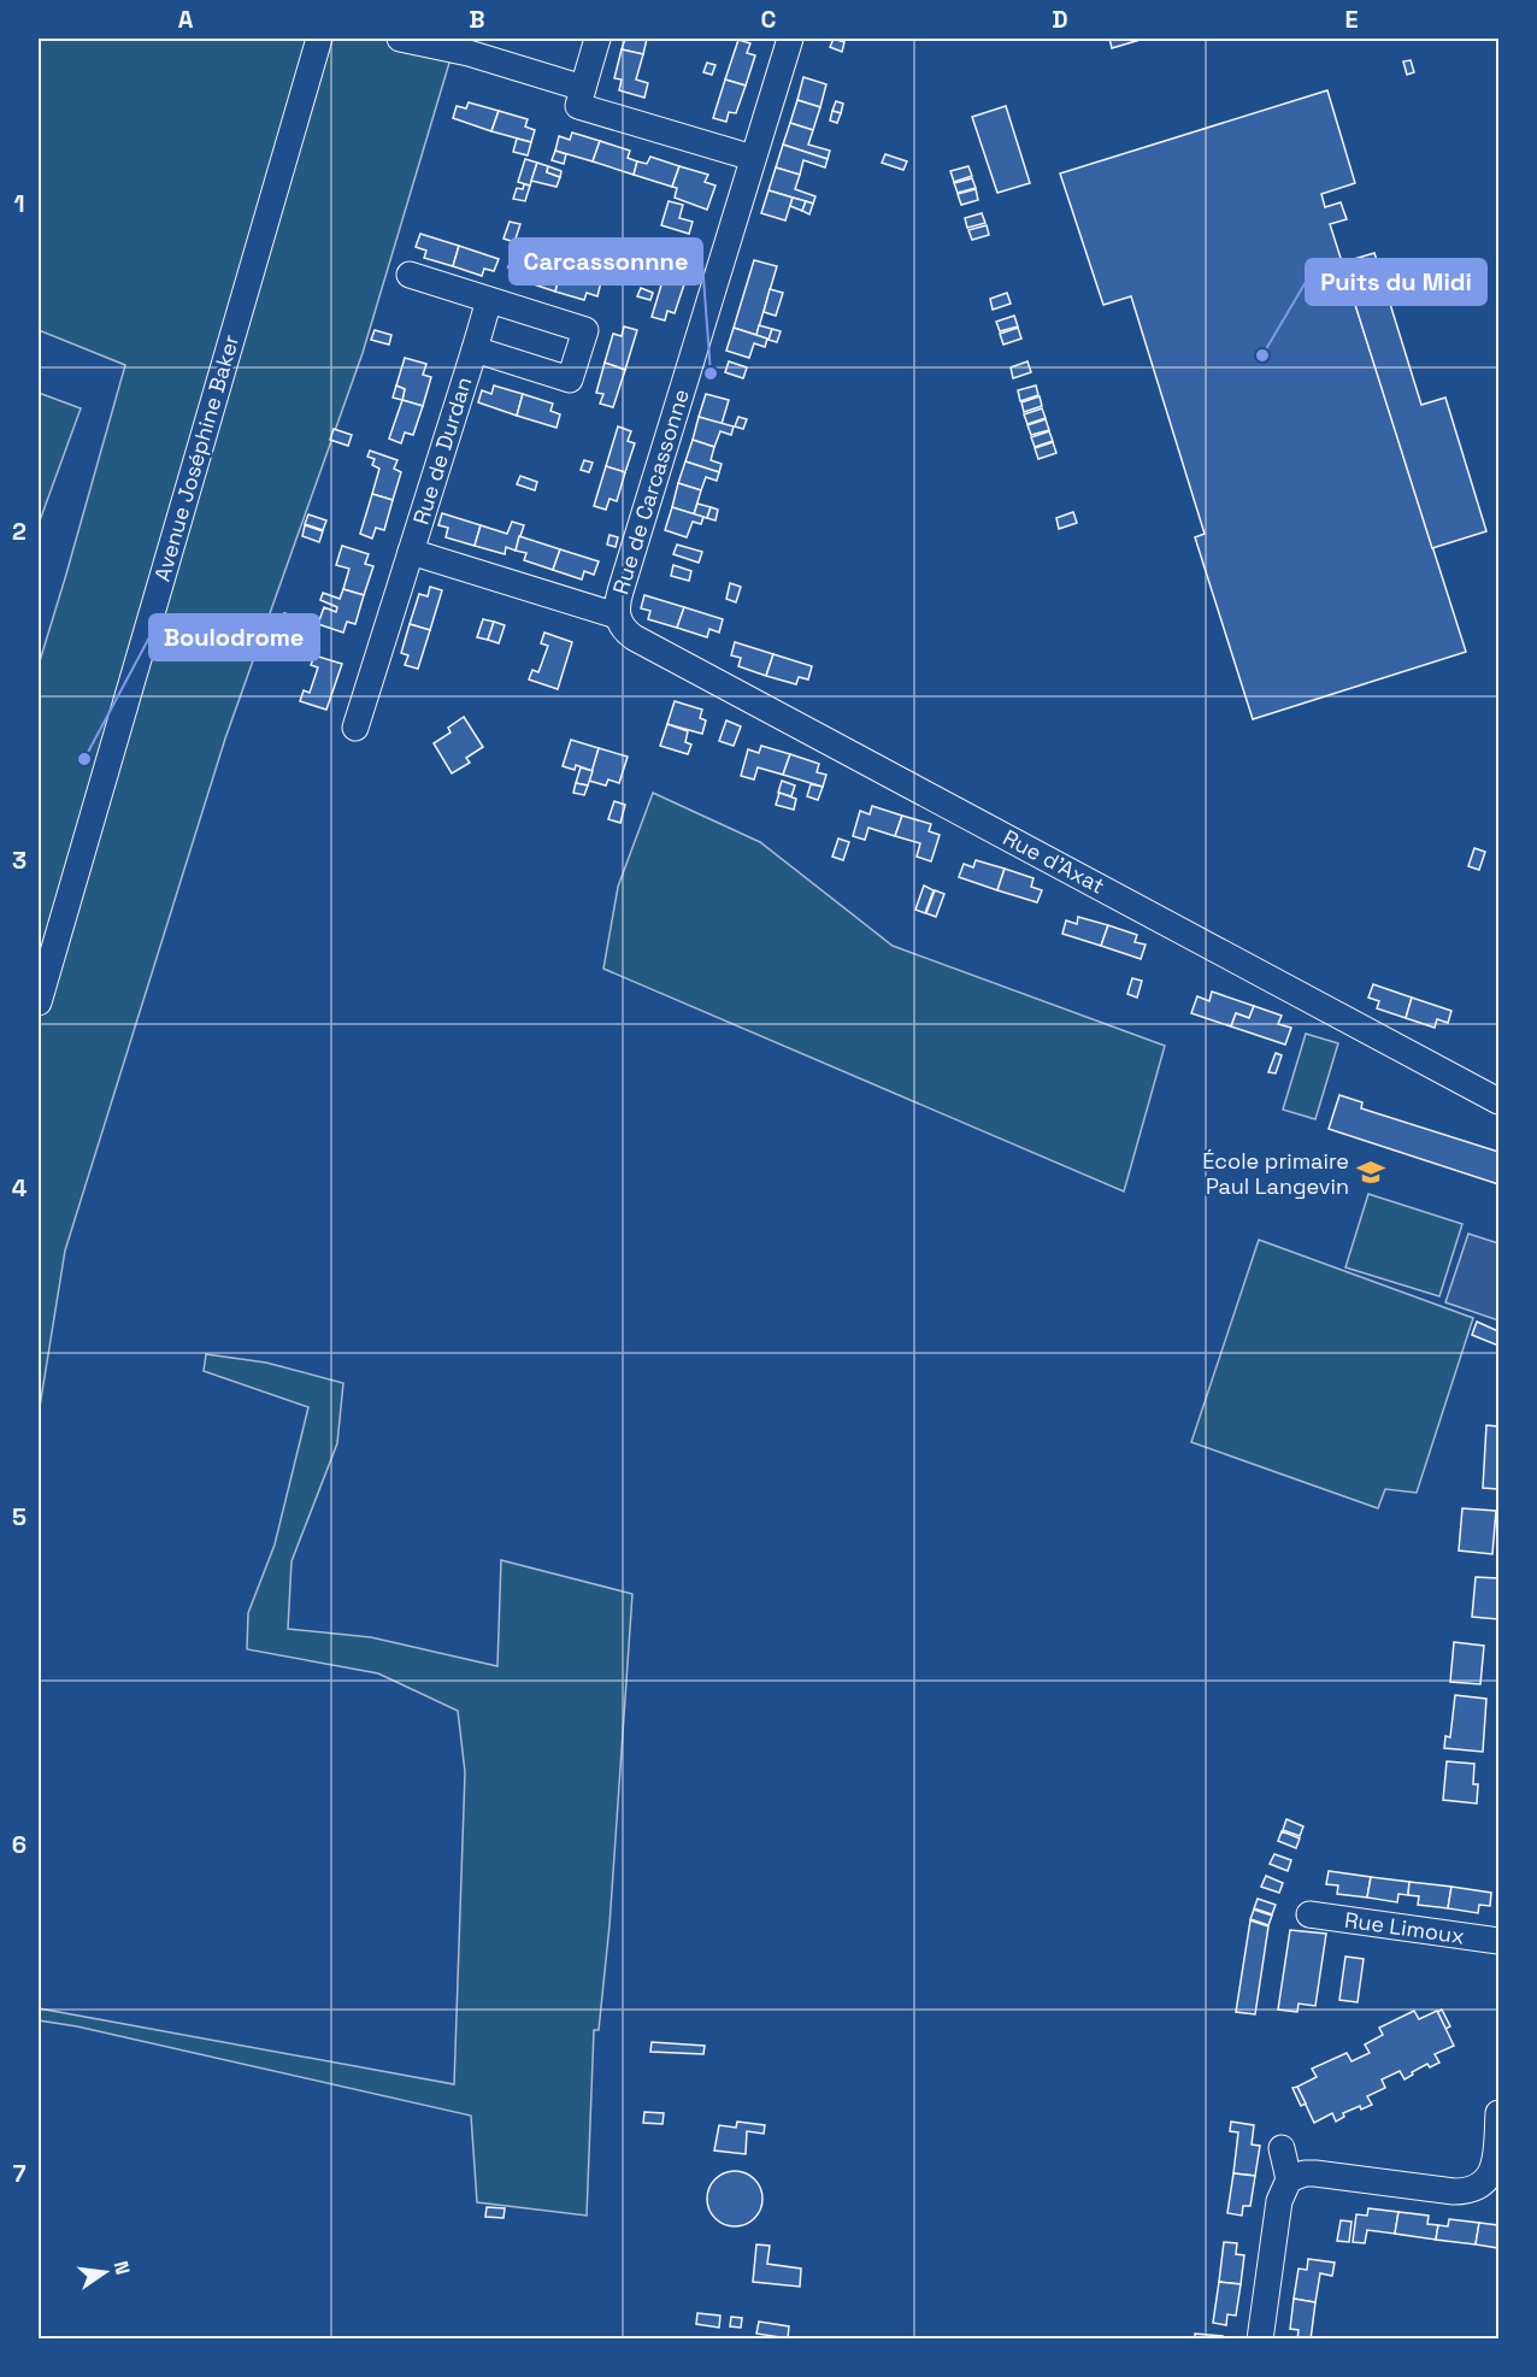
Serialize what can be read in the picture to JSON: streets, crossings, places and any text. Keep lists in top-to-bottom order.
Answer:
{
  "streets": {
    "street": [
      "Rue de Durdan",
      "Avenue Joséphine Baker",
      "Rue de Carcassonne",
      "Rue d'Axat",
      "Rue Limoux"
    ]
  },
  "crossings": [
    ["Rue de Carcassonne", "Rue d'Axat"]
  ],
  "places": {
    "other": ["Puits du Midi", "Carcassonnne", "Boulodrome"],
    "school or university": ["École primaire Paul Langevin"]
  },
  "north": "right",
  "grid": {
    "columns": [
      "A",
      "B",
      "C",
      "D",
      "E"
    ],
    "rows": [
      "1",
      "2",
      "3",
      "4",
      "5",
      "6",
      "7"
    ]
  }
}
